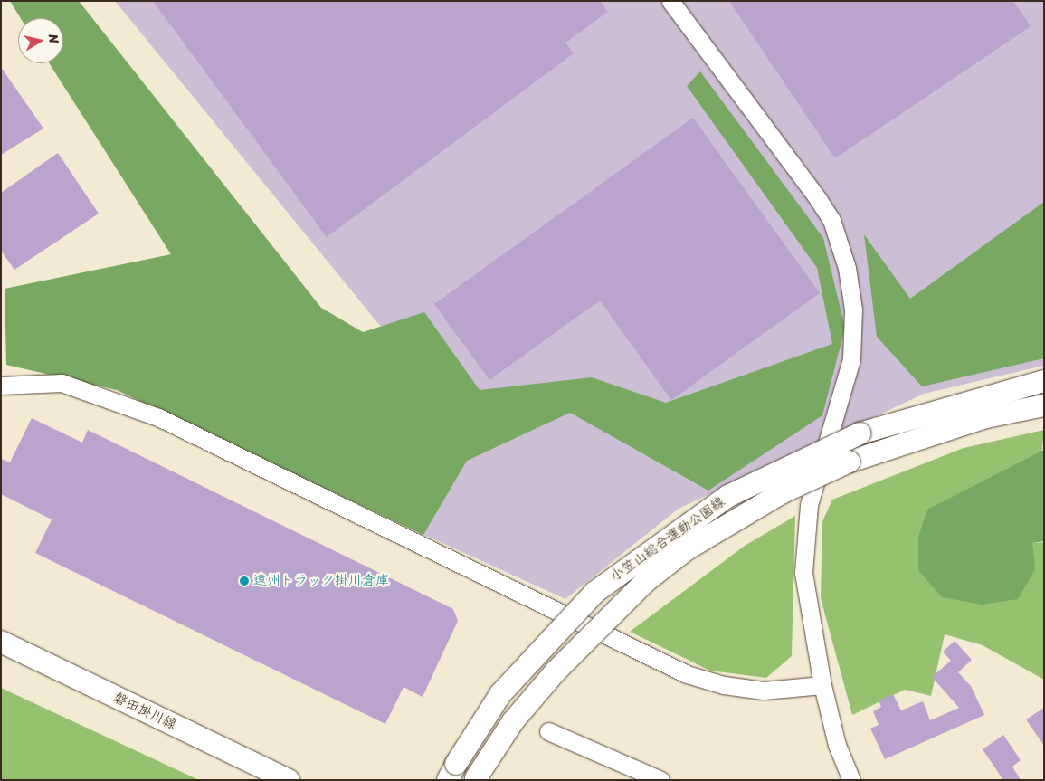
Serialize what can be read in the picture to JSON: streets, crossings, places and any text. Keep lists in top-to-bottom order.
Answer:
{
  "streets": {
    "main road": ["小笠山総合運動公園線", "磐田掛川線"]
  },
  "places": ["遠州トラック掛川倉庫"],
  "north": "right"
}
